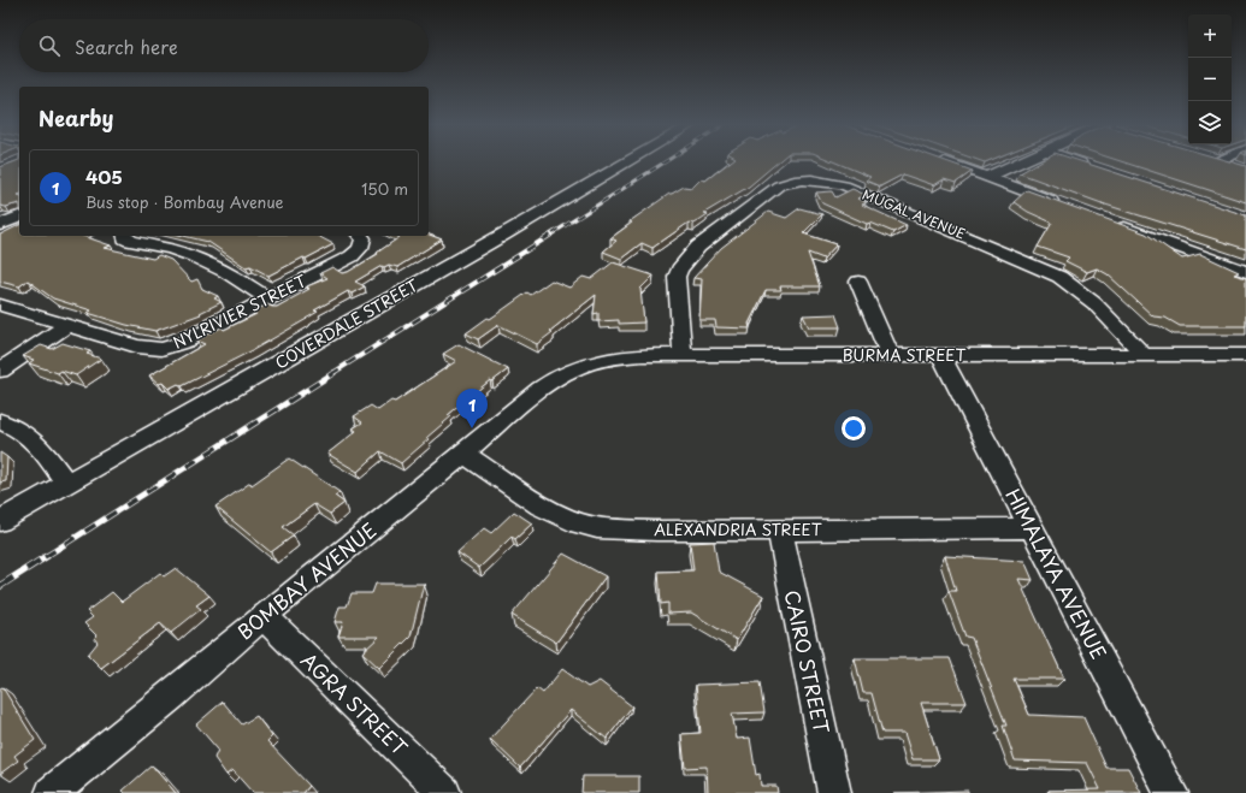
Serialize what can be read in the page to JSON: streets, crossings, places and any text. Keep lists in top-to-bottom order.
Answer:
{
  "streets": {
    "street": [
      "MUGAL AVENUE",
      "NYLRIVIER STREET",
      "COVERDALE STREET",
      "BURMA STREET",
      "ALEXANDRIA STREET",
      "HIMALAYA AVENUE",
      "BOMBAY AVENUE",
      "CAIRO STREET",
      "AGRA STREET"
    ]
  },
  "crossings": [
    ["MUGAL AVENUE", "BURMA STREET"],
    ["BURMA STREET", "HIMALAYA AVENUE"],
    ["BURMA STREET", "BOMBAY AVENUE"],
    ["ALEXANDRIA STREET", "HIMALAYA AVENUE"],
    ["ALEXANDRIA STREET", "BOMBAY AVENUE"],
    ["ALEXANDRIA STREET", "CAIRO STREET"],
    ["BOMBAY AVENUE", "AGRA STREET"]
  ],
  "page": {
    "map_buttons": ["+", "−"],
    "search": "Search here",
    "heading": "Nearby",
    "list": [
      {
        "mark": "1",
        "name": "405",
        "note": "Bus stop · Bombay Avenue",
        "value": "150 m"
      }
    ],
    "pins": "1"
  }
}
